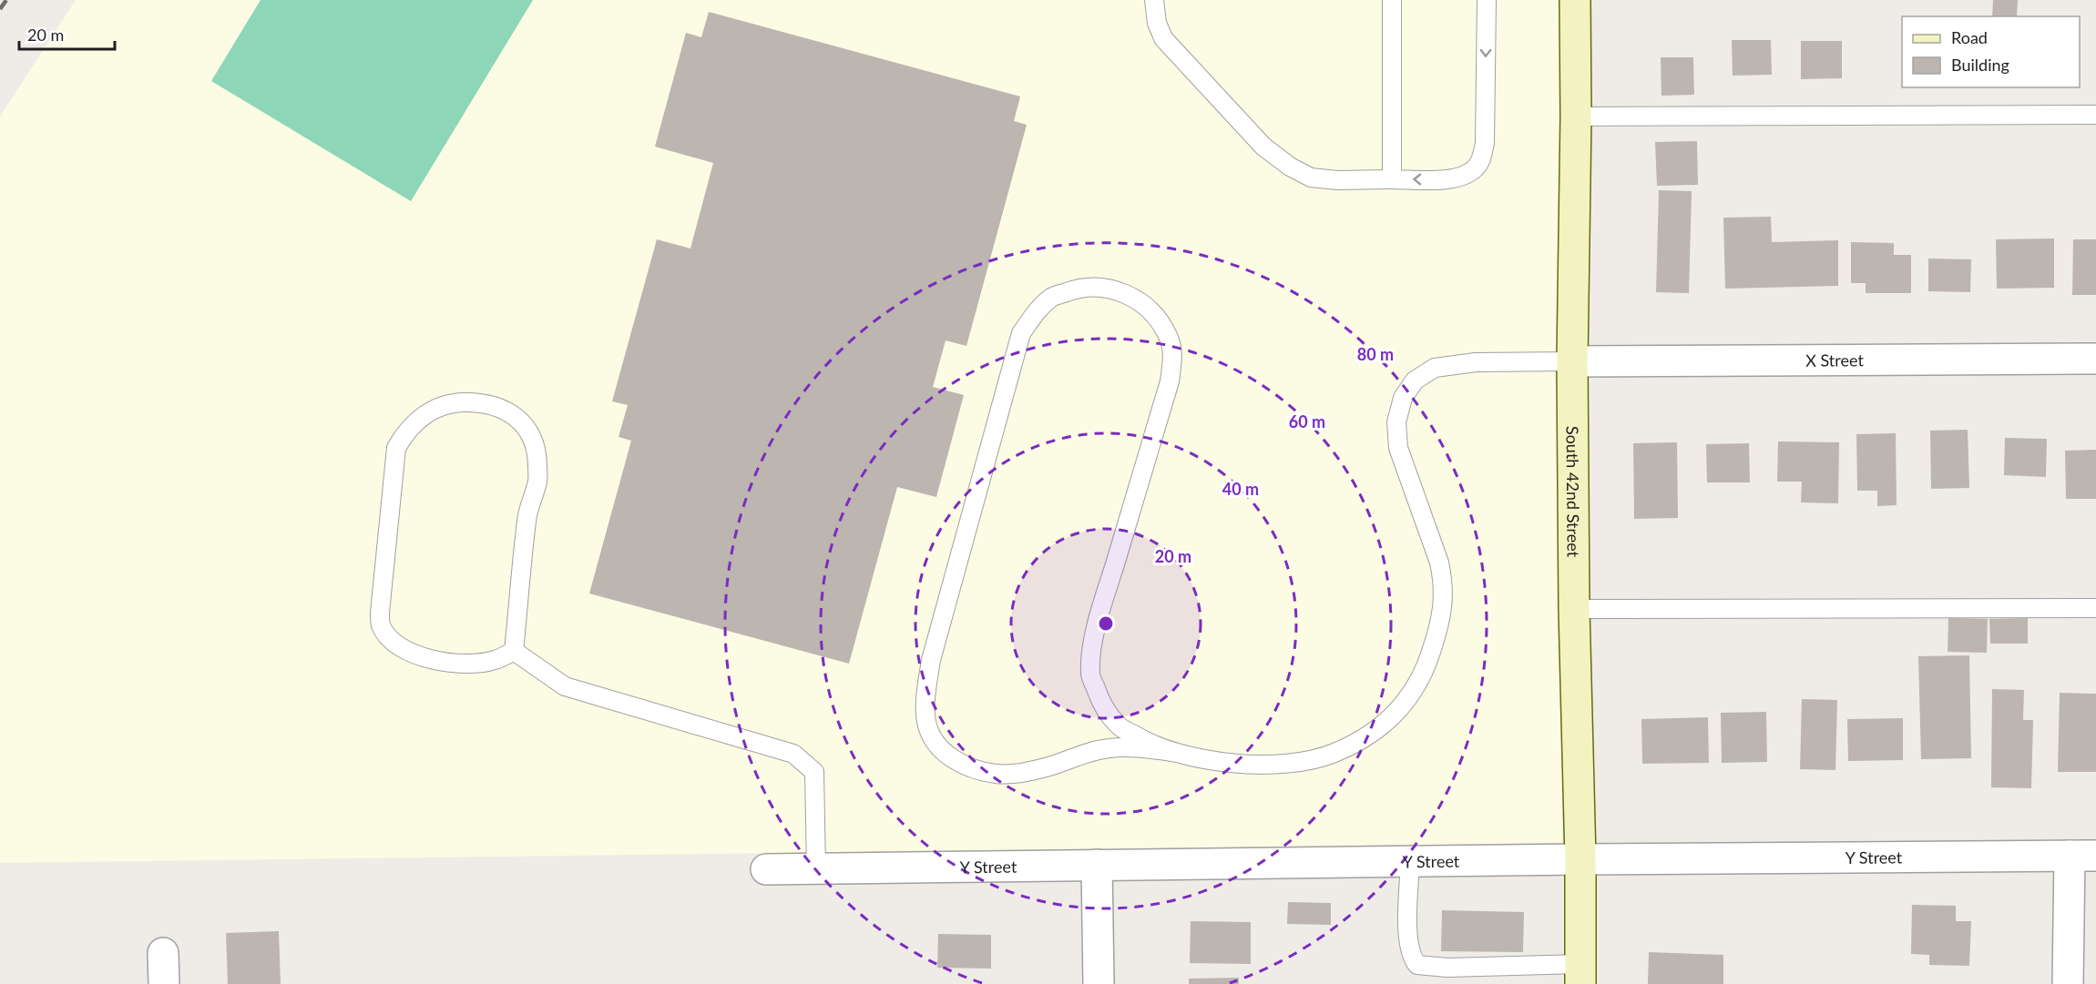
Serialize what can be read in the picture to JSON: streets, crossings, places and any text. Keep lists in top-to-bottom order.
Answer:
{
  "streets": {
    "street": ["X Street", "South 42nd Street", "Y Street"]
  },
  "crossings": [
    ["X Street", "South 42nd Street"],
    ["South 42nd Street", "Y Street"]
  ],
  "legend": ["Road", "Building"],
  "scale_bar": "20 m",
  "rings": [
    "80 m",
    "60 m",
    "40 m",
    "20 m"
  ]
}
